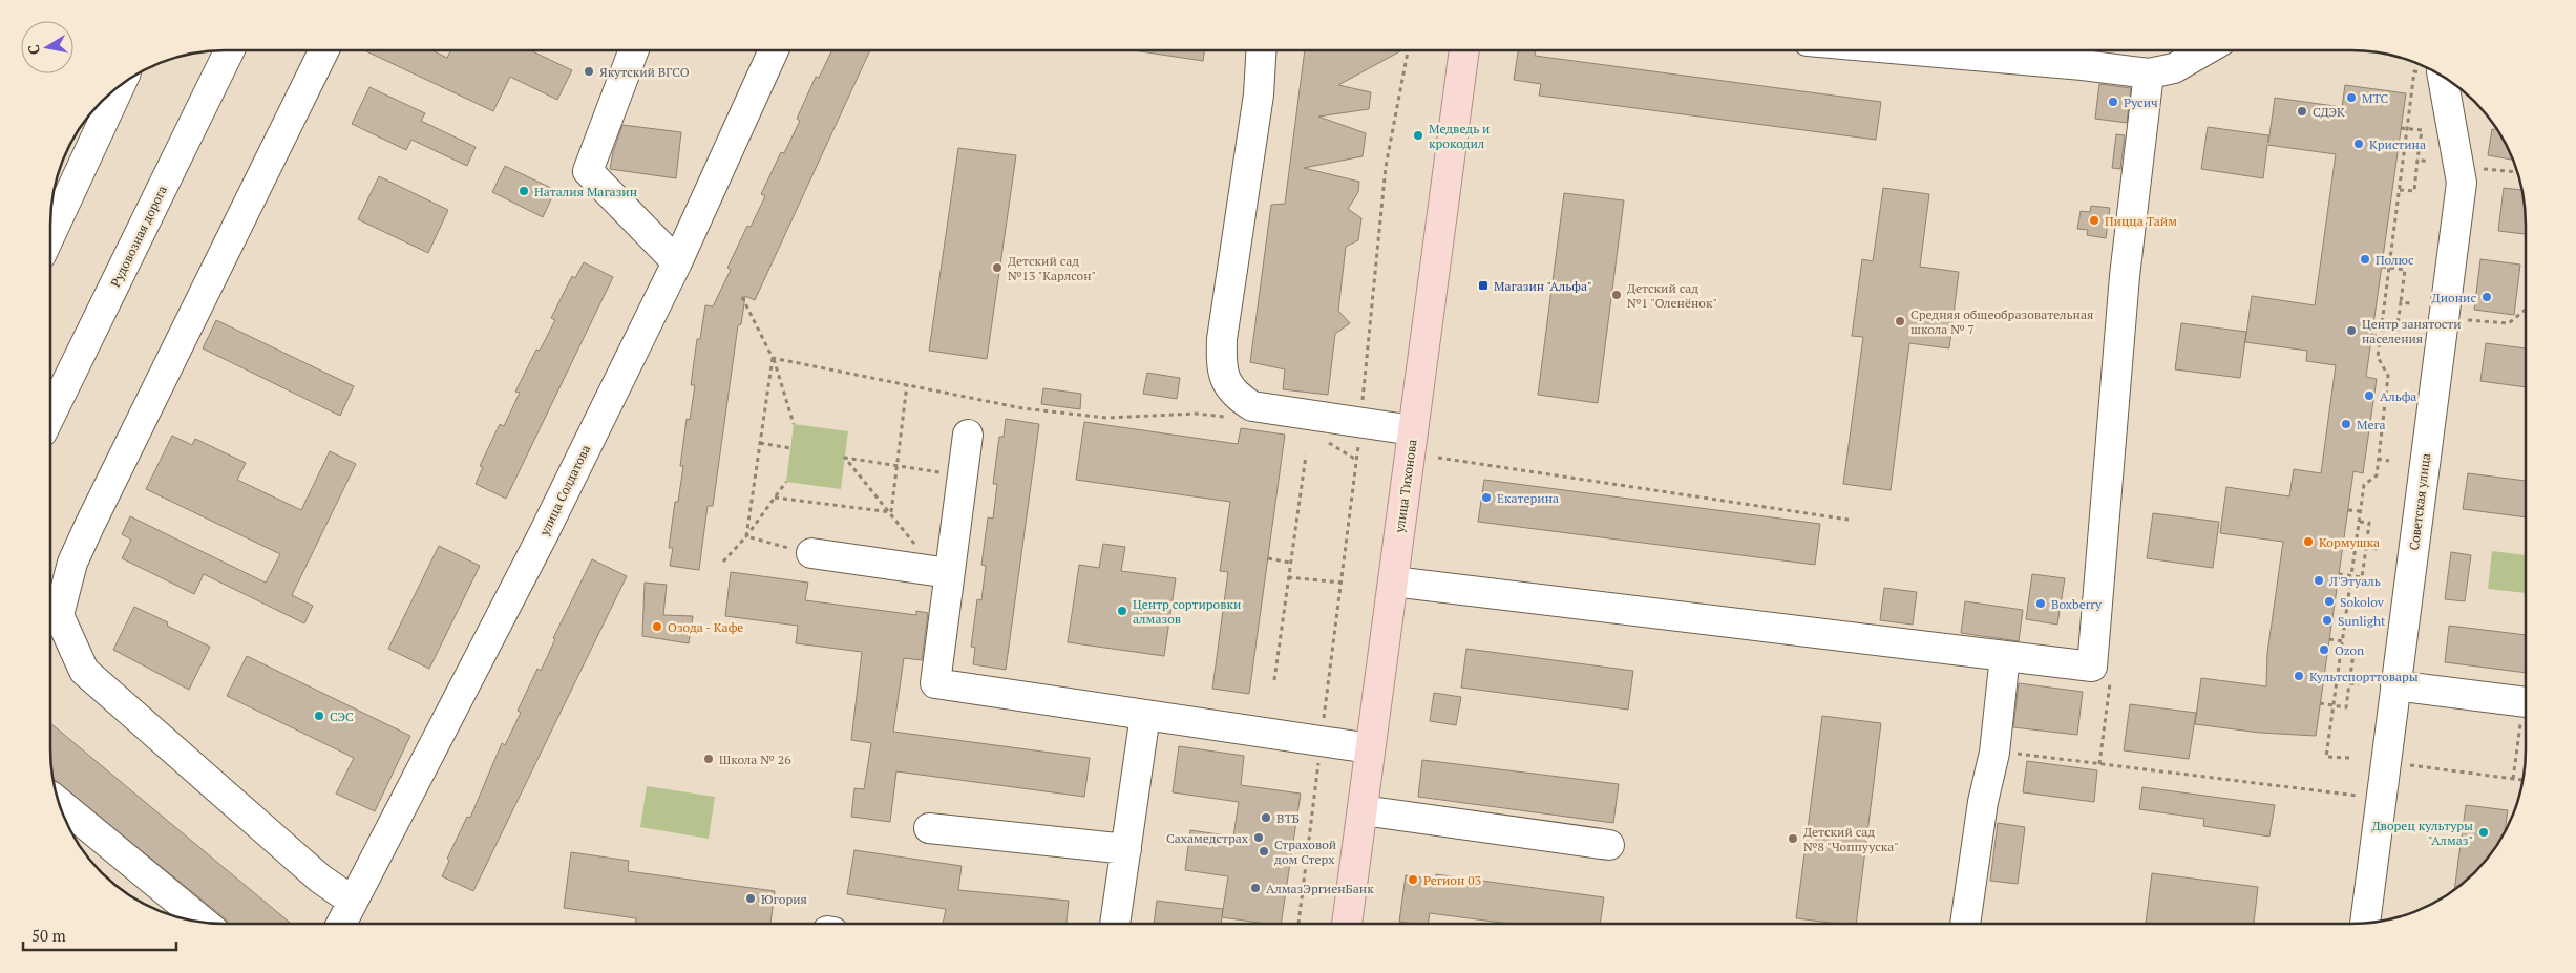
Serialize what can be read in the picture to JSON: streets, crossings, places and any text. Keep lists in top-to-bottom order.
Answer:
{
  "streets": {
    "main road": ["улица Тихонова"],
    "street": ["Рудовозная дорога", "улица Солдатова", "Советская улица"]
  },
  "places": {
    "other": [
      "Якутский ВГСО",
      "МТС",
      "Русич",
      "СДЭК",
      "Медведь и крокодил",
      "Кристина",
      "Наталия Магазин",
      "Пицца Тайм",
      "Полюс",
      "Детский сад №13 \"Карлсон\"",
      "Детский сад №1 \"Оленёнок\"",
      "Дионис",
      "Cредняя общеобразовательная школа № 7",
      "Центр занятости населения",
      "Альфа",
      "Мега",
      "Екатерина",
      "Кормушка",
      "Л'Этуаль",
      "Sokolov",
      "Boxberry",
      "Центр сортировки алмазов",
      "Sunlight",
      "Озода - Кафе",
      "Ozon",
      "Культспорттовары",
      "СЭС",
      "Школа № 26",
      "ВТБ",
      "Дворец культуры \"Алмаз\"",
      "Сахамедстрах",
      "Детский сад №8 \"Чоппууска\"",
      "Страховой дом Стерх",
      "Регион 03",
      "АлмазЭргиенБанк",
      "Югория"
    ],
    "transit": ["Магазин \"Альфа\""]
  },
  "scale_bar": "50 m",
  "north": "left"
}
